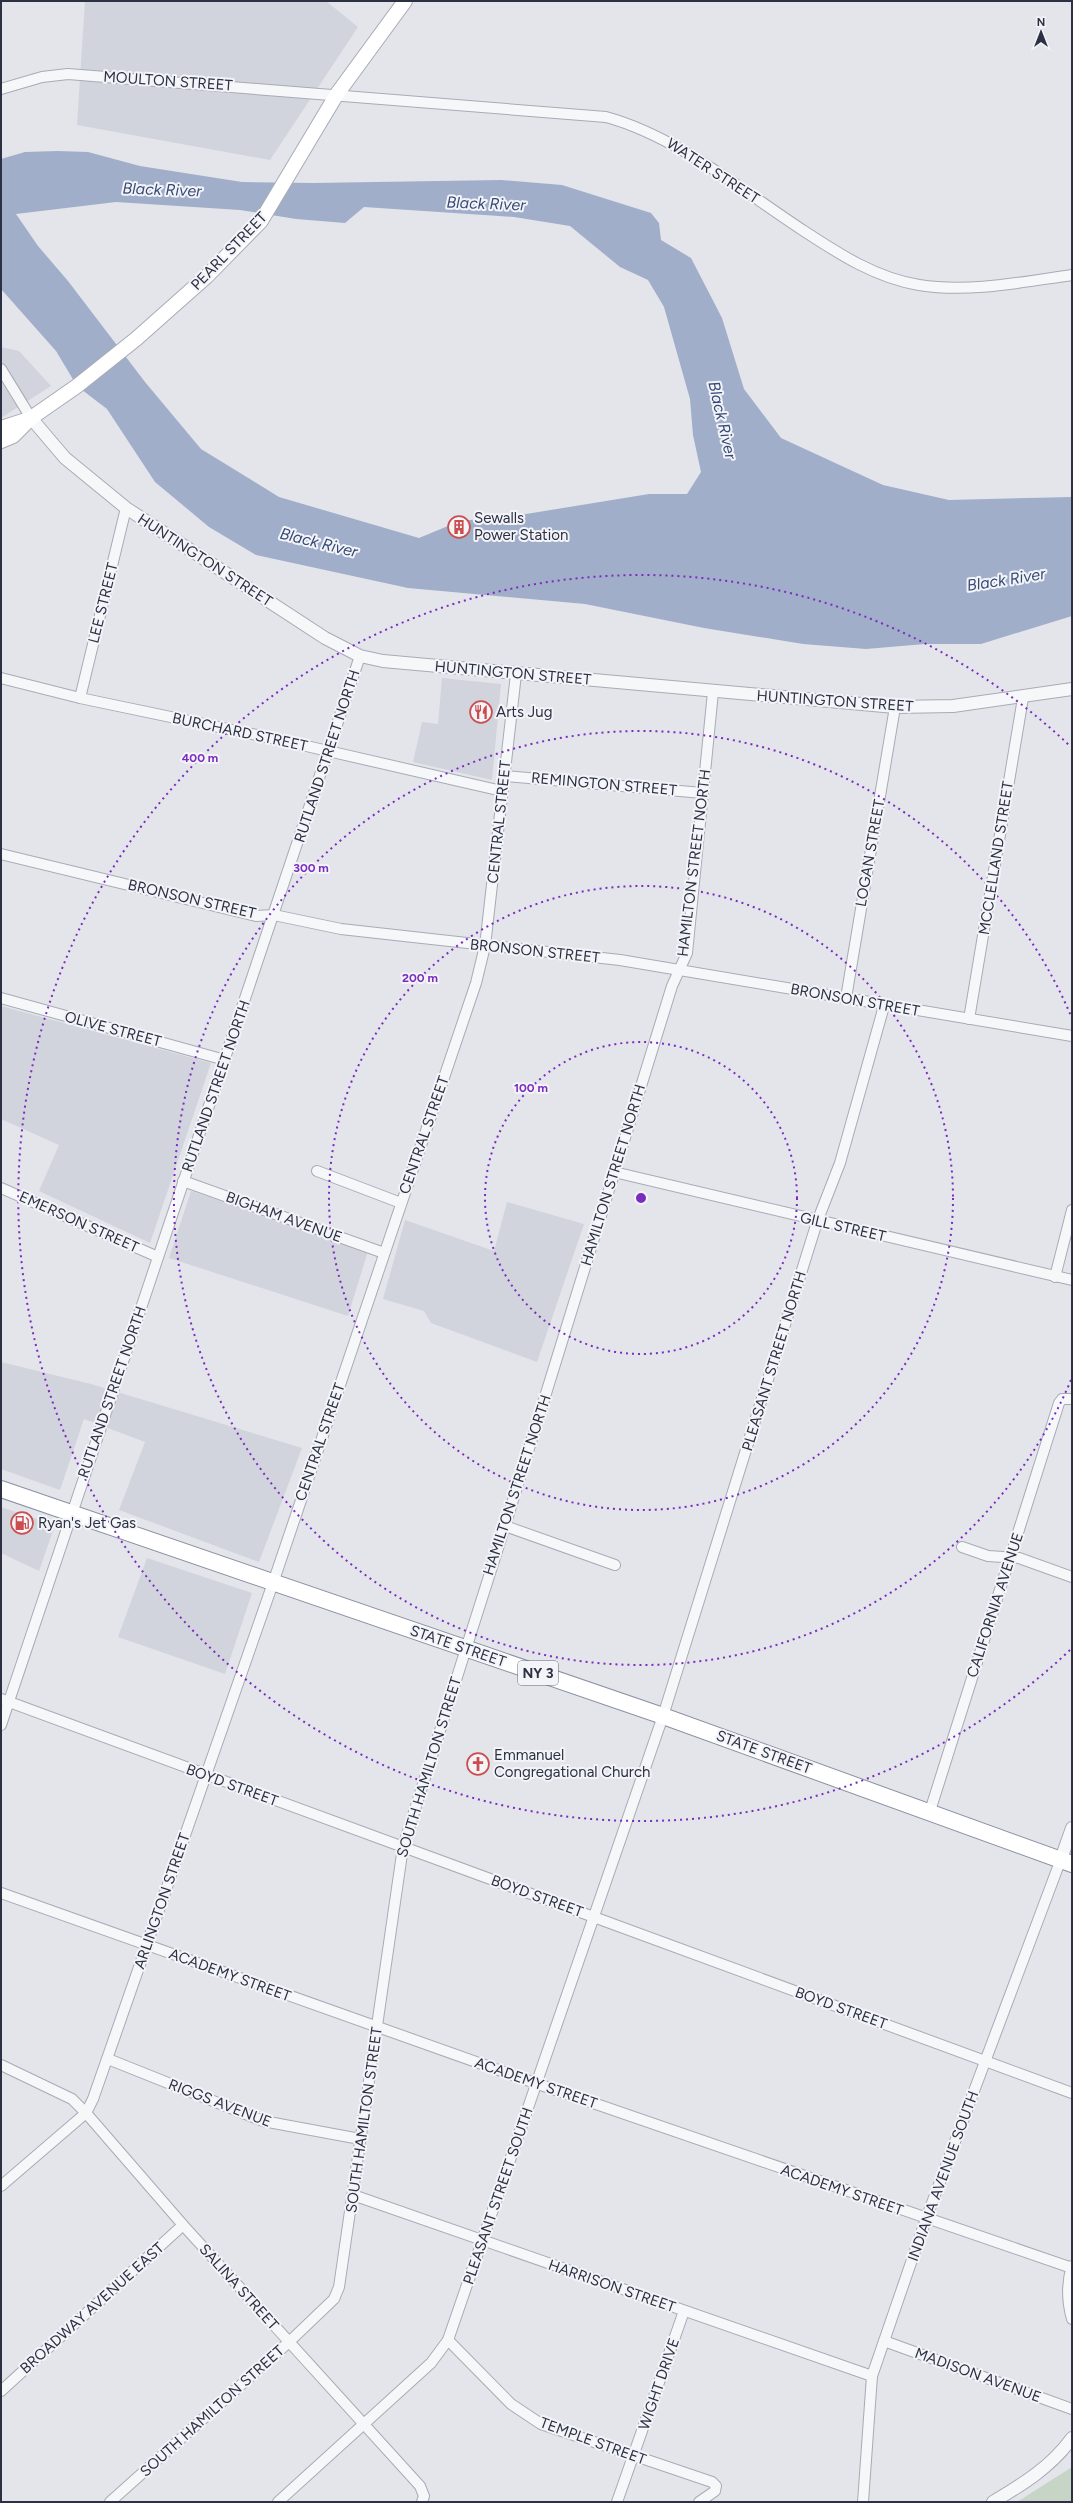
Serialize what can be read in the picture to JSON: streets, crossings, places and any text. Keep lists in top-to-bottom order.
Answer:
{
  "streets": {
    "highway": ["STATE STREET", "NY 3"],
    "main road": ["PEARL STREET"],
    "street": [
      "MOULTON STREET",
      "WATER STREET",
      "HUNTINGTON STREET",
      "LEE STREET",
      "BURCHARD STREET",
      "RUTLAND STREET NORTH",
      "REMINGTON STREET",
      "CENTRAL STREET",
      "LOGAN STREET",
      "MCCLELLAND STREET",
      "HAMILTON STREET NORTH",
      "BRONSON STREET",
      "OLIVE STREET",
      "BIGHAM AVENUE",
      "EMERSON STREET",
      "GILL STREET",
      "PLEASANT STREET NORTH",
      "CALIFORNIA AVENUE",
      "SOUTH HAMILTON STREET",
      "BOYD STREET",
      "ARLINGTON STREET",
      "ACADEMY STREET",
      "RIGGS AVENUE",
      "INDIANA AVENUE SOUTH",
      "PLEASANT STREET SOUTH",
      "HARRISON STREET",
      "SALINA STREET",
      "BROADWAY AVENUE EAST",
      "MADISON AVENUE",
      "WIGHT DRIVE",
      "TEMPLE STREET"
    ]
  },
  "crossings": [
    ["MOULTON STREET", "WATER STREET"],
    ["MOULTON STREET", "PEARL STREET"],
    ["WATER STREET", "PEARL STREET"],
    ["PEARL STREET", "HUNTINGTON STREET"],
    ["HUNTINGTON STREET", "LEE STREET"],
    ["HUNTINGTON STREET", "RUTLAND STREET NORTH"],
    ["HUNTINGTON STREET", "CENTRAL STREET"],
    ["HUNTINGTON STREET", "LOGAN STREET"],
    ["HUNTINGTON STREET", "MCCLELLAND STREET"],
    ["HUNTINGTON STREET", "HAMILTON STREET NORTH"],
    ["LEE STREET", "BURCHARD STREET"],
    ["BURCHARD STREET", "RUTLAND STREET NORTH"],
    ["BURCHARD STREET", "CENTRAL STREET"],
    ["RUTLAND STREET NORTH", "BRONSON STREET"],
    ["RUTLAND STREET NORTH", "OLIVE STREET"],
    ["RUTLAND STREET NORTH", "BIGHAM AVENUE"],
    ["RUTLAND STREET NORTH", "EMERSON STREET"],
    ["RUTLAND STREET NORTH", "STATE STREET"],
    ["RUTLAND STREET NORTH", "BOYD STREET"],
    ["REMINGTON STREET", "CENTRAL STREET"],
    ["REMINGTON STREET", "HAMILTON STREET NORTH"],
    ["CENTRAL STREET", "BRONSON STREET"],
    ["CENTRAL STREET", "BIGHAM AVENUE"],
    ["CENTRAL STREET", "STATE STREET"],
    ["CENTRAL STREET", "ARLINGTON STREET"],
    ["LOGAN STREET", "BRONSON STREET"],
    ["MCCLELLAND STREET", "BRONSON STREET"],
    ["HAMILTON STREET NORTH", "BRONSON STREET"],
    ["HAMILTON STREET NORTH", "GILL STREET"],
    ["HAMILTON STREET NORTH", "STATE STREET"],
    ["HAMILTON STREET NORTH", "SOUTH HAMILTON STREET"],
    ["BRONSON STREET", "PLEASANT STREET NORTH"],
    ["GILL STREET", "PLEASANT STREET NORTH"],
    ["PLEASANT STREET NORTH", "STATE STREET"],
    ["PLEASANT STREET NORTH", "PLEASANT STREET SOUTH"],
    ["CALIFORNIA AVENUE", "STATE STREET"],
    ["STATE STREET", "SOUTH HAMILTON STREET"],
    ["STATE STREET", "ARLINGTON STREET"],
    ["STATE STREET", "INDIANA AVENUE SOUTH"],
    ["STATE STREET", "PLEASANT STREET SOUTH"],
    ["SOUTH HAMILTON STREET", "BOYD STREET"],
    ["SOUTH HAMILTON STREET", "ACADEMY STREET"],
    ["SOUTH HAMILTON STREET", "RIGGS AVENUE"],
    ["SOUTH HAMILTON STREET", "HARRISON STREET"],
    ["SOUTH HAMILTON STREET", "SALINA STREET"],
    ["BOYD STREET", "ARLINGTON STREET"],
    ["BOYD STREET", "INDIANA AVENUE SOUTH"],
    ["BOYD STREET", "PLEASANT STREET SOUTH"],
    ["ARLINGTON STREET", "ACADEMY STREET"],
    ["ARLINGTON STREET", "RIGGS AVENUE"],
    ["ARLINGTON STREET", "SALINA STREET"],
    ["ACADEMY STREET", "INDIANA AVENUE SOUTH"],
    ["ACADEMY STREET", "PLEASANT STREET SOUTH"],
    ["INDIANA AVENUE SOUTH", "HARRISON STREET"],
    ["INDIANA AVENUE SOUTH", "MADISON AVENUE"],
    ["PLEASANT STREET SOUTH", "HARRISON STREET"],
    ["PLEASANT STREET SOUTH", "SALINA STREET"],
    ["PLEASANT STREET SOUTH", "TEMPLE STREET"],
    ["HARRISON STREET", "WIGHT DRIVE"],
    ["SALINA STREET", "BROADWAY AVENUE EAST"],
    ["WIGHT DRIVE", "TEMPLE STREET"]
  ],
  "water": ["Black River"],
  "places": {
    "building": ["Sewalls Power Station"],
    "restaurant": ["Arts Jug"],
    "fuel station": ["Ryan's Jet Gas"],
    "church": ["Emmanuel Congregational Church"]
  },
  "north": "top",
  "rings": [
    "400 m",
    "300 m",
    "200 m",
    "100 m"
  ]
}
